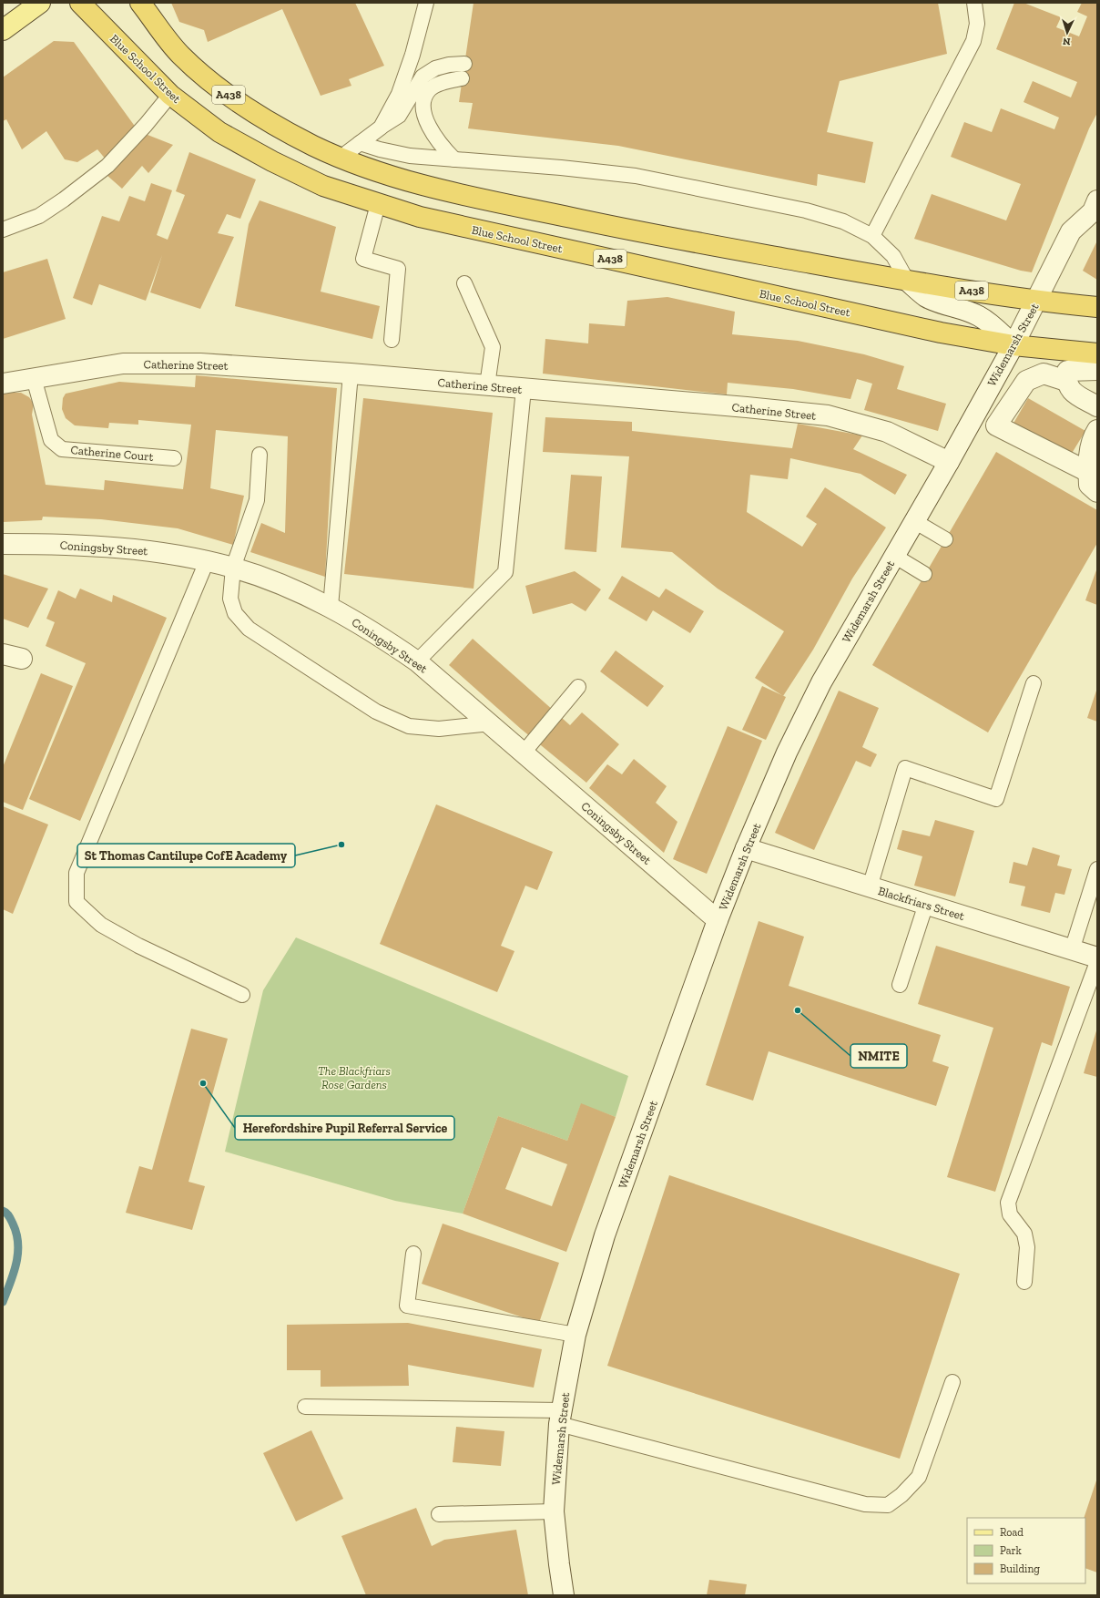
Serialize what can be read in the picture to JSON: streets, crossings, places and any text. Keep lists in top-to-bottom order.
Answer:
{
  "streets": {
    "highway": ["Blue School Street", "A438"],
    "street": [
      "Widemarsh Street",
      "Catherine Street",
      "Coningsby Street",
      "Blackfriars Street"
    ],
    "lane": ["Catherine Court"]
  },
  "crossings": [
    ["Blue School Street", "A438"],
    ["Blue School Street", "Widemarsh Street"],
    ["A438", "Widemarsh Street"],
    ["Widemarsh Street", "Catherine Street"],
    ["Widemarsh Street", "Coningsby Street"],
    ["Widemarsh Street", "Blackfriars Street"],
    ["Catherine Street", "Catherine Court"]
  ],
  "parks": ["The Blackfriars Rose Gardens"],
  "places": ["St Thomas Cantilupe CofE Academy", "NMITE", "Herefordshire Pupil Referral Service"],
  "legend": ["Road", "Park", "Building"],
  "north": "bottom"
}
